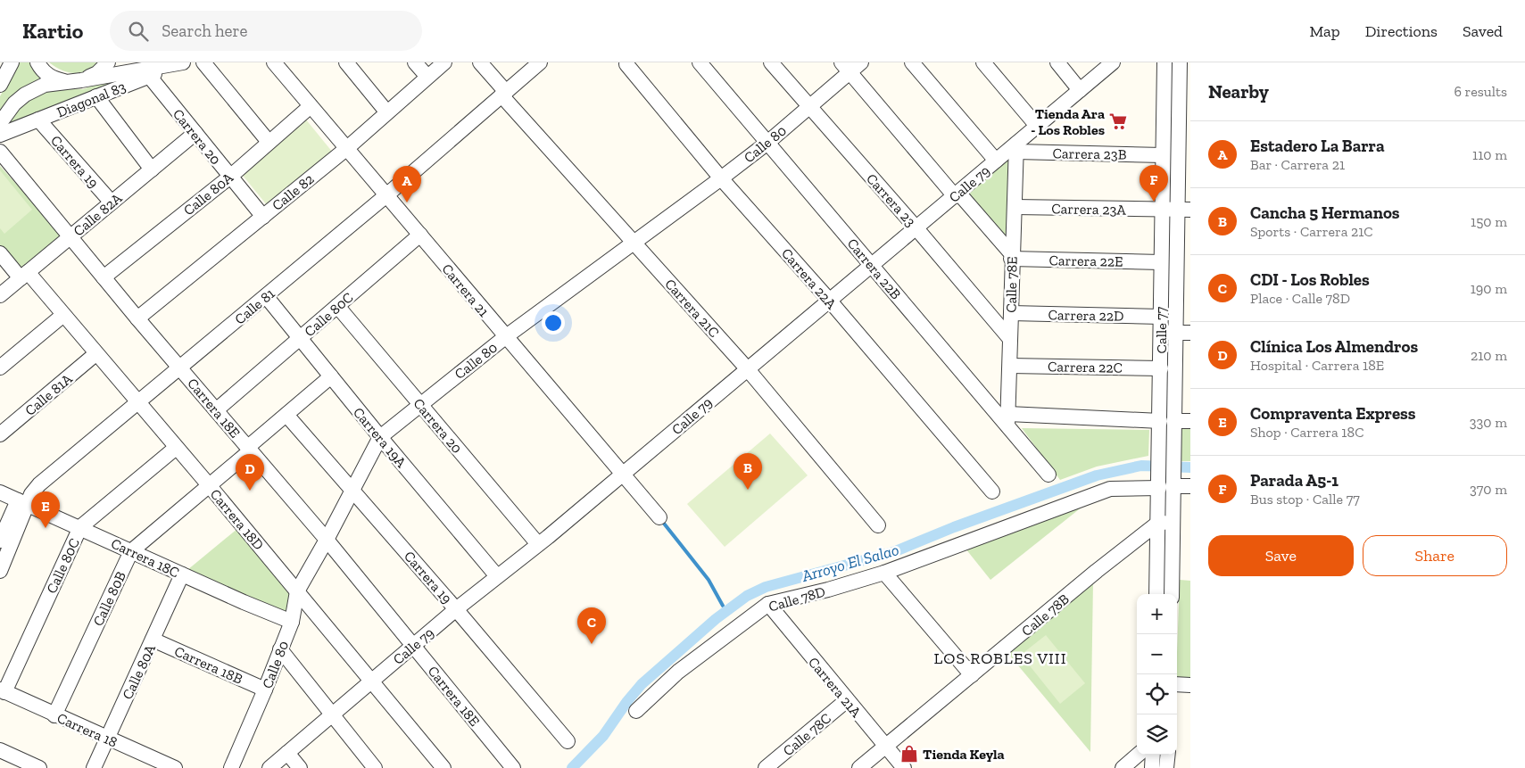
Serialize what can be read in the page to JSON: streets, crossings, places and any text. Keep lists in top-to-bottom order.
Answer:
{
  "streets": {
    "street": [
      "Diagonal 83",
      "Carrera 20",
      "Calle 80",
      "Carrera 23B",
      "Carrera 19",
      "Calle 79",
      "Calle 82",
      "Calle 80A",
      "Carrera 23",
      "Carrera 23A",
      "Calle 82A",
      "Carrera 22E",
      "Carrera 22B",
      "Carrera 22A",
      "Calle 78E",
      "Carrera 21",
      "Calle 81",
      "Carrera 21C",
      "Calle 80C",
      "Carrera 22D",
      "Calle 77",
      "Carrera 22C",
      "Calle 81A",
      "Carrera 18E",
      "Carrera 19A",
      "Carrera 18D",
      "Carrera 18C",
      "Calle 80B",
      "Calle 78D",
      "Calle 78B",
      "Carrera 18B",
      "Carrera 21A",
      "Carrera 18",
      "Calle 78C"
    ]
  },
  "crossings": [
    ["Diagonal 83", "Carrera 20"],
    ["Diagonal 83", "Carrera 19"],
    ["Carrera 20", "Calle 80"],
    ["Carrera 20", "Calle 79"],
    ["Carrera 20", "Calle 82"],
    ["Carrera 20", "Calle 80A"],
    ["Carrera 20", "Calle 82A"],
    ["Carrera 20", "Calle 80C"],
    ["Calle 80", "Carrera 19"],
    ["Calle 80", "Carrera 23"],
    ["Calle 80", "Carrera 22B"],
    ["Calle 80", "Carrera 22A"],
    ["Calle 80", "Carrera 21"],
    ["Calle 80", "Carrera 21C"],
    ["Calle 80", "Carrera 18E"],
    ["Calle 80", "Carrera 19A"],
    ["Calle 80", "Carrera 18D"],
    ["Calle 80", "Carrera 18C"],
    ["Calle 80", "Carrera 18B"],
    ["Carrera 23B", "Calle 79"],
    ["Carrera 23B", "Calle 78E"],
    ["Carrera 23B", "Calle 77"],
    ["Carrera 19", "Calle 79"],
    ["Carrera 19", "Calle 82A"],
    ["Carrera 19", "Calle 80B"],
    ["Calle 79", "Carrera 23"],
    ["Calle 79", "Carrera 22B"],
    ["Calle 79", "Carrera 22A"],
    ["Calle 79", "Calle 78E"],
    ["Calle 79", "Carrera 21"],
    ["Calle 79", "Carrera 21C"],
    ["Calle 79", "Carrera 18E"],
    ["Calle 79", "Carrera 19A"],
    ["Calle 79", "Carrera 18D"],
    ["Calle 82", "Carrera 21"],
    ["Calle 82", "Carrera 18E"],
    ["Calle 80A", "Carrera 21"],
    ["Calle 80A", "Carrera 18E"],
    ["Calle 80A", "Carrera 18C"],
    ["Calle 80A", "Carrera 18B"],
    ["Calle 80A", "Carrera 18"],
    ["Carrera 23", "Calle 78E"],
    ["Carrera 23A", "Calle 78E"],
    ["Carrera 23A", "Calle 77"],
    ["Calle 82A", "Carrera 18E"],
    ["Calle 82A", "Carrera 18D"],
    ["Carrera 22E", "Calle 78E"],
    ["Carrera 22E", "Calle 77"],
    ["Carrera 22B", "Calle 78E"],
    ["Calle 78E", "Carrera 22D"],
    ["Calle 78E", "Carrera 22C"],
    ["Carrera 21", "Calle 81"],
    ["Carrera 21", "Calle 80C"],
    ["Calle 81", "Carrera 21C"],
    ["Calle 81", "Carrera 18E"],
    ["Calle 81", "Carrera 19A"],
    ["Calle 81", "Carrera 18D"],
    ["Calle 81", "Carrera 18C"],
    ["Calle 80C", "Carrera 18E"],
    ["Calle 80C", "Carrera 19A"],
    ["Calle 80C", "Carrera 18D"],
    ["Calle 80C", "Carrera 18C"],
    ["Calle 80C", "Carrera 18"],
    ["Carrera 22D", "Calle 77"],
    ["Calle 77", "Carrera 22C"],
    ["Calle 77", "Calle 78D"],
    ["Calle 77", "Calle 78B"],
    ["Calle 81A", "Carrera 18D"],
    ["Carrera 18E", "Calle 80B"],
    ["Carrera 19A", "Calle 80B"],
    ["Carrera 18D", "Calle 80B"],
    ["Carrera 18C", "Calle 80B"],
    ["Calle 80B", "Carrera 18"],
    ["Calle 78D", "Carrera 21A"],
    ["Calle 78B", "Carrera 21A"],
    ["Carrera 21A", "Calle 78C"]
  ],
  "districts": ["LOS ROBLES VIII"],
  "water": ["Arroyo El Salao"],
  "places": {
    "supermarket": ["Tienda Ara - Los Robles"],
    "shop": ["Tienda Keyla"]
  },
  "page": {
    "header": "Kartio",
    "search": "Search here",
    "nav": ["Map", "Directions", "Saved"],
    "heading": ["Nearby", "6 results"],
    "list": [
      {
        "mark": "A",
        "name": "Estadero La Barra",
        "note": "Bar · Carrera 21",
        "value": "110 m"
      },
      {
        "mark": "B",
        "name": "Cancha 5 Hermanos",
        "note": "Sports · Carrera 21C",
        "value": "150 m"
      },
      {
        "mark": "C",
        "name": "CDI - Los Robles",
        "note": "Place · Calle 78D",
        "value": "190 m"
      },
      {
        "mark": "D",
        "name": "Clínica Los Almendros",
        "note": "Hospital · Carrera 18E",
        "value": "210 m"
      },
      {
        "mark": "E",
        "name": "Compraventa Express",
        "note": "Shop · Carrera 18C",
        "value": "330 m"
      },
      {
        "mark": "F",
        "name": "Parada A5-1",
        "note": "Bus stop · Calle 77",
        "value": "370 m"
      }
    ],
    "pins": [
      "F",
      "A",
      "B",
      "D",
      "E",
      "C"
    ],
    "buttons": ["Save", "Share"],
    "map_buttons": ["+", "−"]
  }
}
